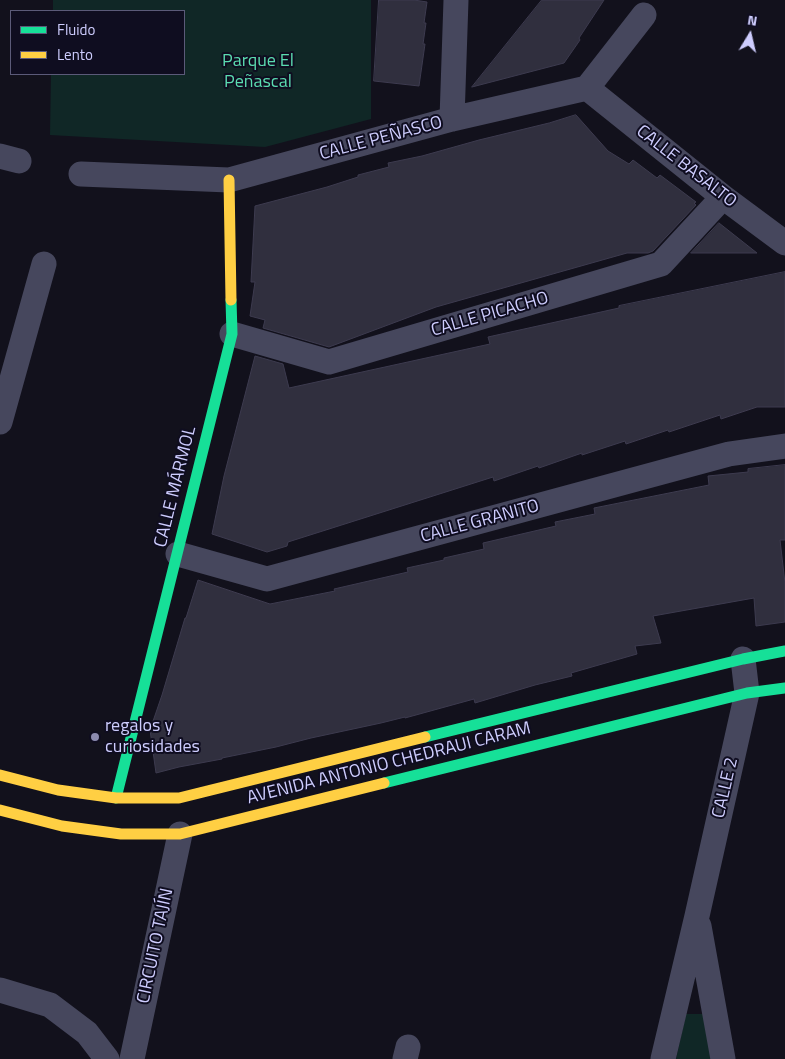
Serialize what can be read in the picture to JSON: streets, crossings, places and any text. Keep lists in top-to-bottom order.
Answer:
{
  "streets": {
    "main road": ["CALLE MÁRMOL", "AVENIDA ANTONIO CHEDRAUI CARAM"],
    "street": [
      "CALLE PEÑASCO",
      "CALLE BASALTO",
      "CALLE PICACHO",
      "CALLE GRANITO",
      "CALLE 2",
      "CIRCUITO TAJÍN"
    ]
  },
  "crossings": [
    ["CALLE PEÑASCO", "CALLE BASALTO"],
    ["CALLE PEÑASCO", "CALLE MÁRMOL"],
    ["CALLE BASALTO", "CALLE PICACHO"],
    ["CALLE PICACHO", "CALLE MÁRMOL"],
    ["CALLE MÁRMOL", "CALLE GRANITO"],
    ["CALLE MÁRMOL", "AVENIDA ANTONIO CHEDRAUI CARAM"],
    ["AVENIDA ANTONIO CHEDRAUI CARAM", "CALLE 2"],
    ["AVENIDA ANTONIO CHEDRAUI CARAM", "CIRCUITO TAJÍN"]
  ],
  "parks": ["Parque El Peñascal"],
  "places": ["regalos y curiosidades"],
  "legend": ["Fluido", "Lento"],
  "north": "top"
}
